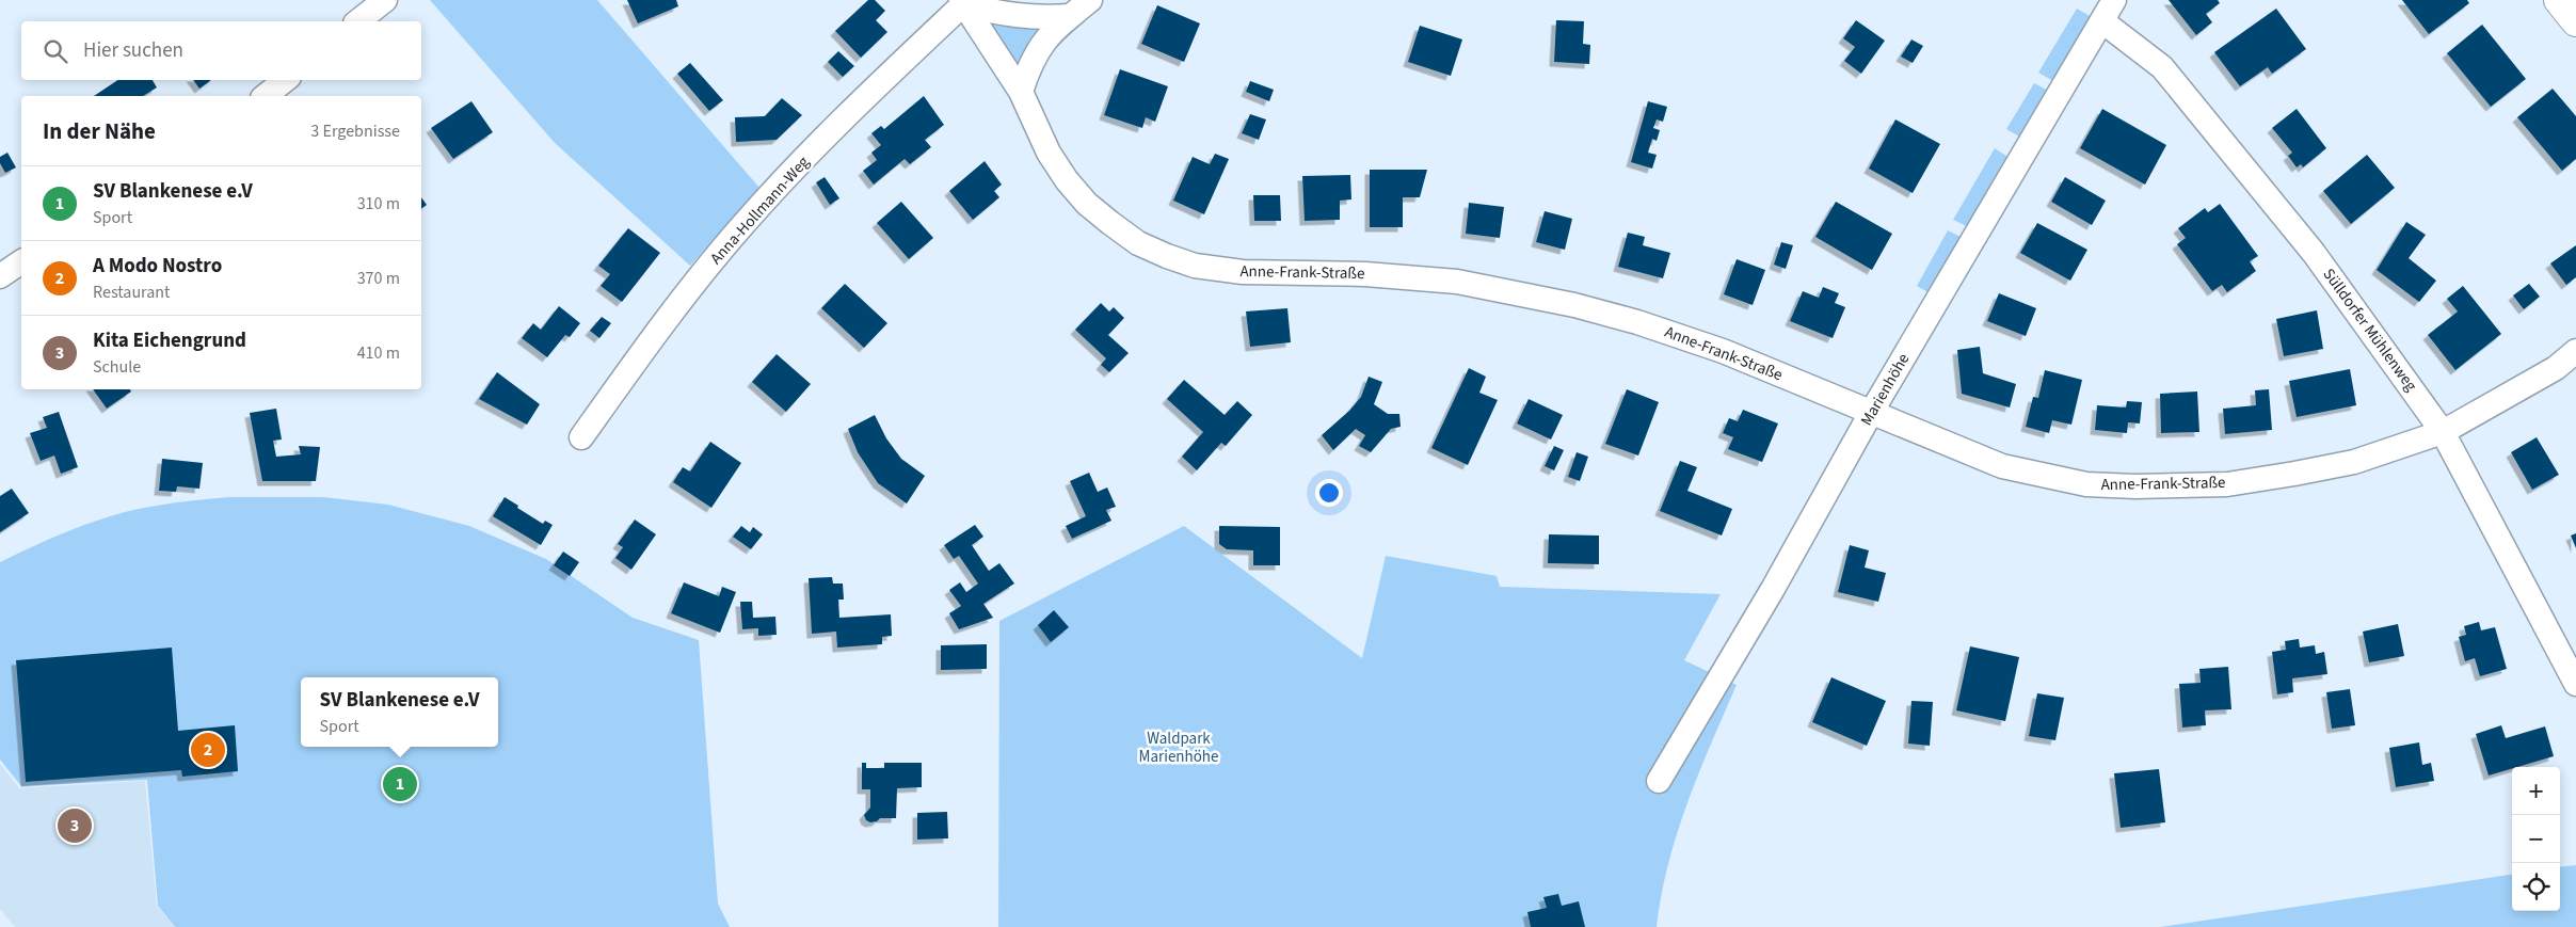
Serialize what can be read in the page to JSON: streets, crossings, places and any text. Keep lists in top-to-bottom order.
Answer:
{
  "streets": {
    "street": [
      "Anna-Hollmann-Weg",
      "Anne-Frank-Straße",
      "Sülldorfer Mühlenweg",
      "Marienhöhe"
    ]
  },
  "crossings": [
    ["Anna-Hollmann-Weg", "Anne-Frank-Straße"],
    ["Anne-Frank-Straße", "Sülldorfer Mühlenweg"],
    ["Anne-Frank-Straße", "Marienhöhe"],
    ["Sülldorfer Mühlenweg", "Marienhöhe"]
  ],
  "parks": ["Waldpark Marienhöhe"],
  "page": {
    "search": "Hier suchen",
    "heading": ["In der Nähe", "3 Ergebnisse"],
    "list": [
      {
        "mark": "1",
        "name": "SV Blankenese e.V",
        "note": "Sport",
        "value": "310 m"
      },
      {
        "mark": "2",
        "name": "A Modo Nostro",
        "note": "Restaurant",
        "value": "370 m"
      },
      {
        "mark": "3",
        "name": "Kita Eichengrund",
        "note": "Schule",
        "value": "410 m"
      }
    ],
    "popup": ["SV Blankenese e.V", "Sport"],
    "pins": ["2", "1", "3"],
    "map_buttons": ["+", "−"]
  }
}
